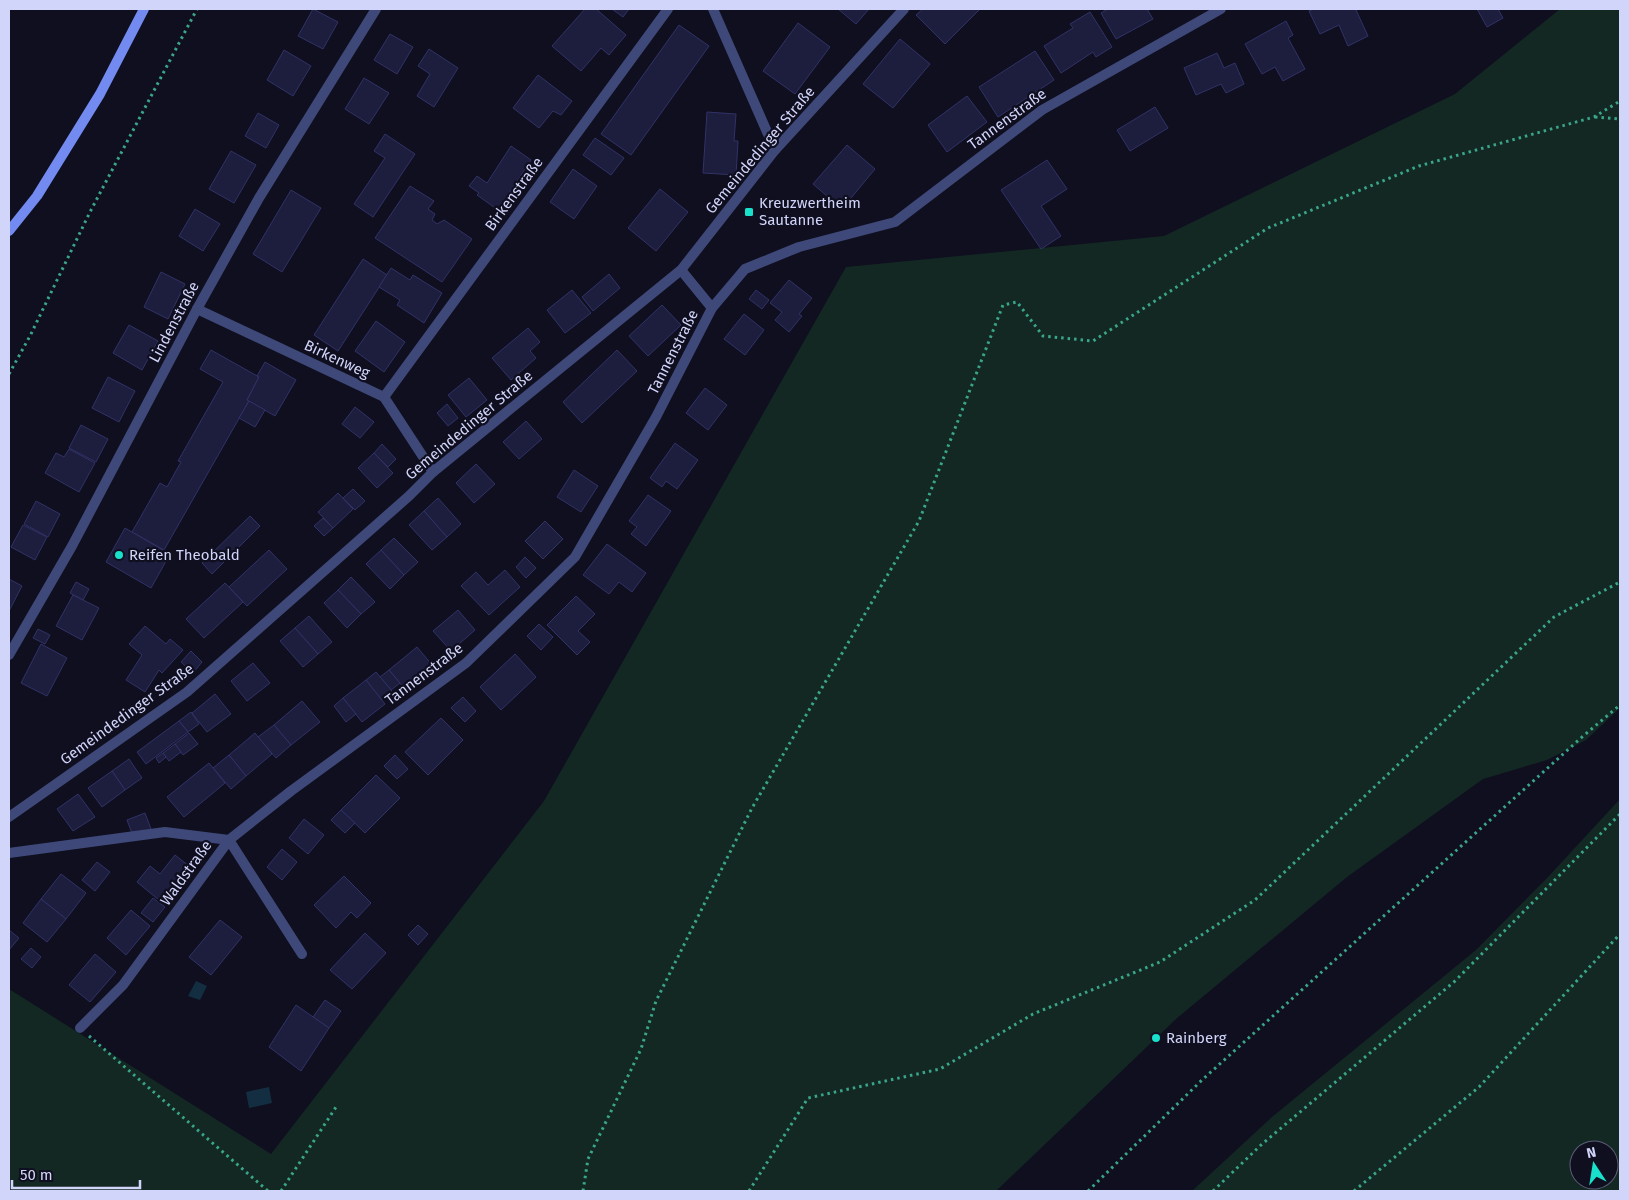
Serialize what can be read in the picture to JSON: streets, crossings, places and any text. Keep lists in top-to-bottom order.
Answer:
{
  "streets": {
    "street": [
      "Tannenstraße",
      "Gemeindedinger Straße",
      "Birkenstraße",
      "Lindenstraße",
      "Birkenweg",
      "Waldstraße"
    ]
  },
  "crossings": [
    ["Tannenstraße", "Gemeindedinger Straße"],
    ["Tannenstraße", "Waldstraße"],
    ["Birkenstraße", "Birkenweg"],
    ["Lindenstraße", "Birkenweg"]
  ],
  "places": {
    "transit": ["Kreuzwertheim Sautanne"],
    "other": ["Reifen Theobald", "Rainberg"]
  },
  "scale_bar": "50 m",
  "north": "top"
}
